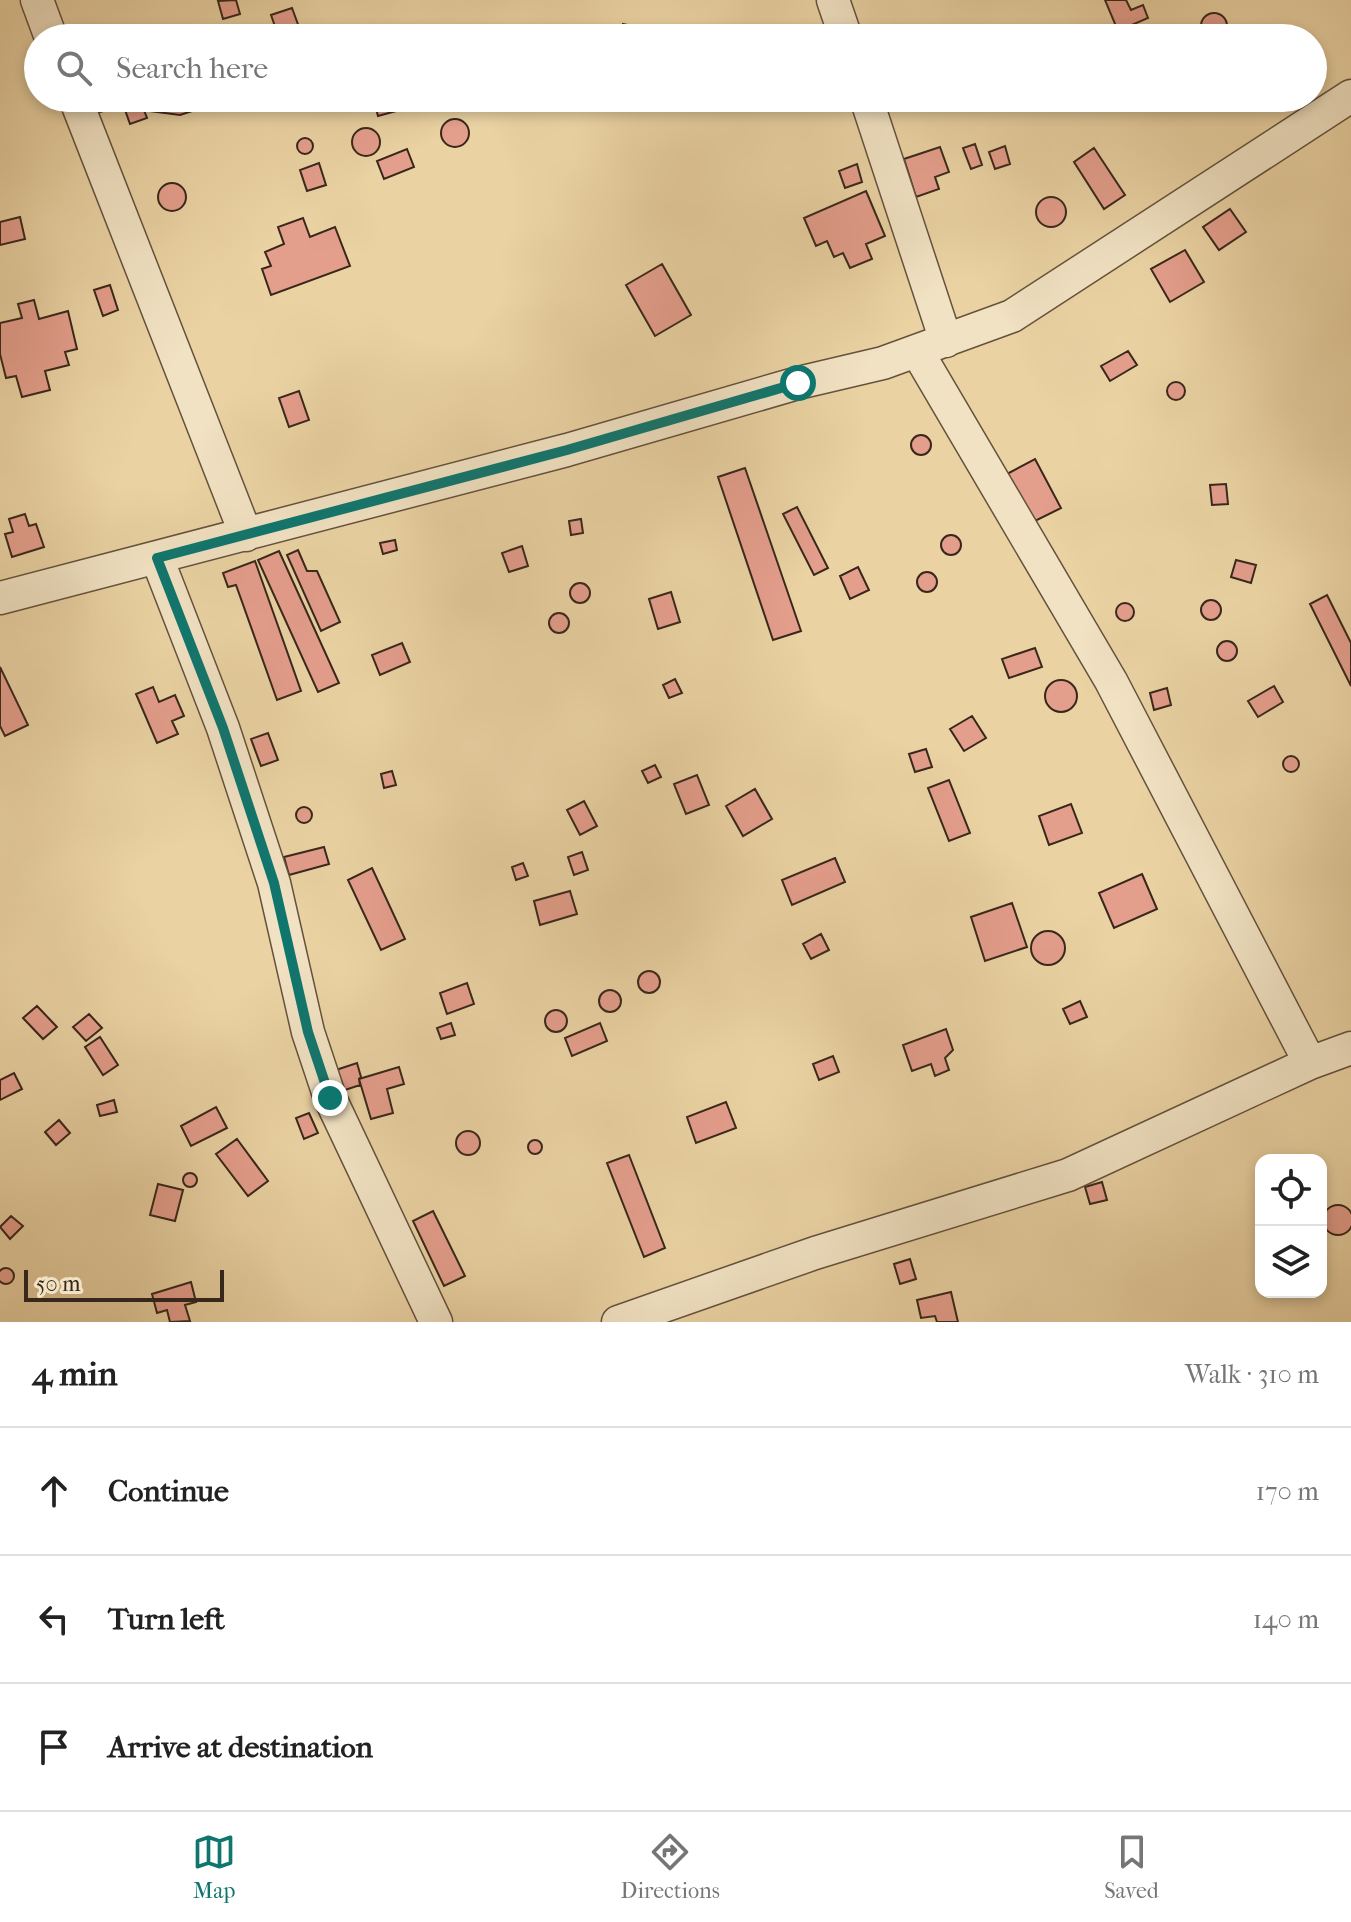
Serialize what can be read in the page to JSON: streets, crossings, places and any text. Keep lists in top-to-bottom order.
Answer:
{
  "scale_bar": "50 m",
  "page": {
    "search": "Search here",
    "scale": "50 m",
    "heading": ["4 min", "Walk · 310 m"],
    "list": [
      ["Continue", "170 m"],
      ["Turn left", "140 m"],
      "Arrive at destination"
    ],
    "nav": ["Map", "Directions", "Saved"]
  }
}
